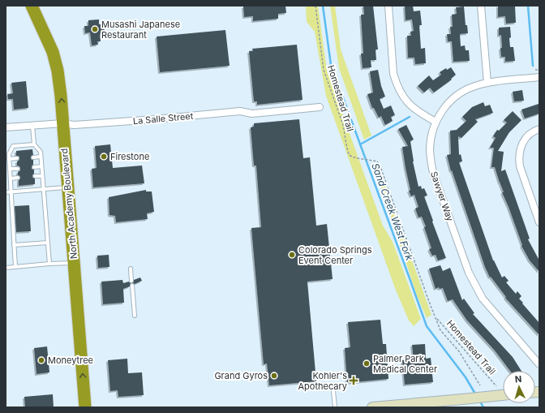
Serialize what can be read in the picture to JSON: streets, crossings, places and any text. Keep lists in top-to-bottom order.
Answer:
{
  "streets": {
    "highway": ["North Academy Boulevard"],
    "street": ["La Salle Street", "Sawyer Way"],
    "path": ["Homestead Trail"]
  },
  "crossings": [
    ["La Salle Street", "North Academy Boulevard"]
  ],
  "one_way": ["North Academy Boulevard"],
  "water": ["Sand Creek West Fork"],
  "places": {
    "other": [
      "Musashi Japanese Restaurant",
      "Firestone",
      "Colorado Springs Event Center",
      "Moneytree",
      "Palmer Park Medical Center",
      "Grand Gyros"
    ],
    "health": ["Kohler's Apothecary"]
  },
  "north": "top"
}
